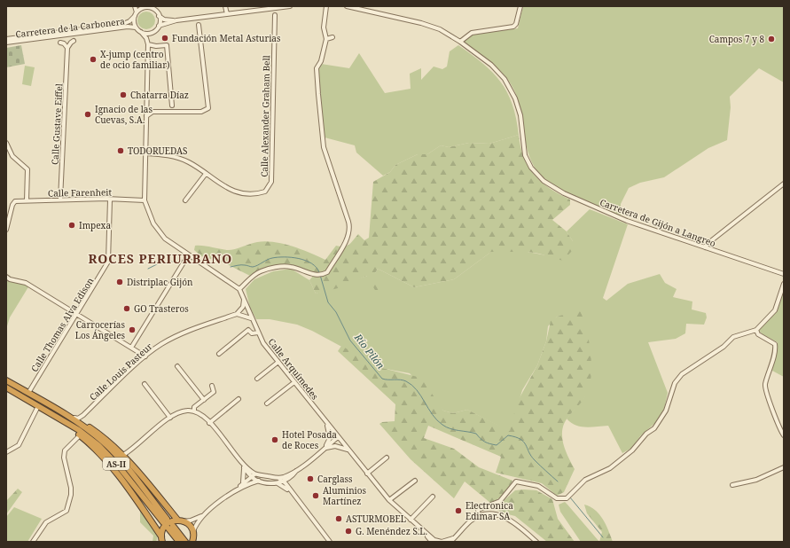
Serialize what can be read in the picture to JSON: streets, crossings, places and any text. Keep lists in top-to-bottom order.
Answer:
{
  "streets": {
    "highway": ["AS-II"],
    "street": [
      "Carretera de la Carbonera",
      "Calle Alexander Graham Bell",
      "Calle Gustave Eiffel",
      "Calle Farenheit",
      "Carretera de Gijón a Langreo",
      "Calle Thomas Alva Edison",
      "Calle Arquímedes",
      "Calle Louis Pasteur"
    ]
  },
  "crossings": [
    ["Calle Alexander Graham Bell", "Calle Arquímedes"],
    ["Calle Gustave Eiffel", "Calle Farenheit"],
    ["Calle Farenheit", "Calle Thomas Alva Edison"],
    ["Calle Farenheit", "Calle Arquímedes"],
    ["Calle Thomas Alva Edison", "AS-II"]
  ],
  "districts": ["ROCES PERIURBANO"],
  "water": ["Río Pilón"],
  "places": [
    "Fundación Metal Asturias",
    "Campos 7 y 8",
    "X-jump (centro de ocio familiar)",
    "Chatarra Díaz",
    "Ignacio de las Cuevas, S.A.",
    "TODORUEDAS",
    "Impexa",
    "Distriplac Gijón",
    "GO Trasteros",
    "Carrocerías Los Ángeles",
    "Hotel Posada de Roces",
    "Carglass",
    "Aluminios Martínez",
    "Electronica Edimar SA",
    "ASTURMOBEL",
    "G. Menéndez S.L."
  ]
}
